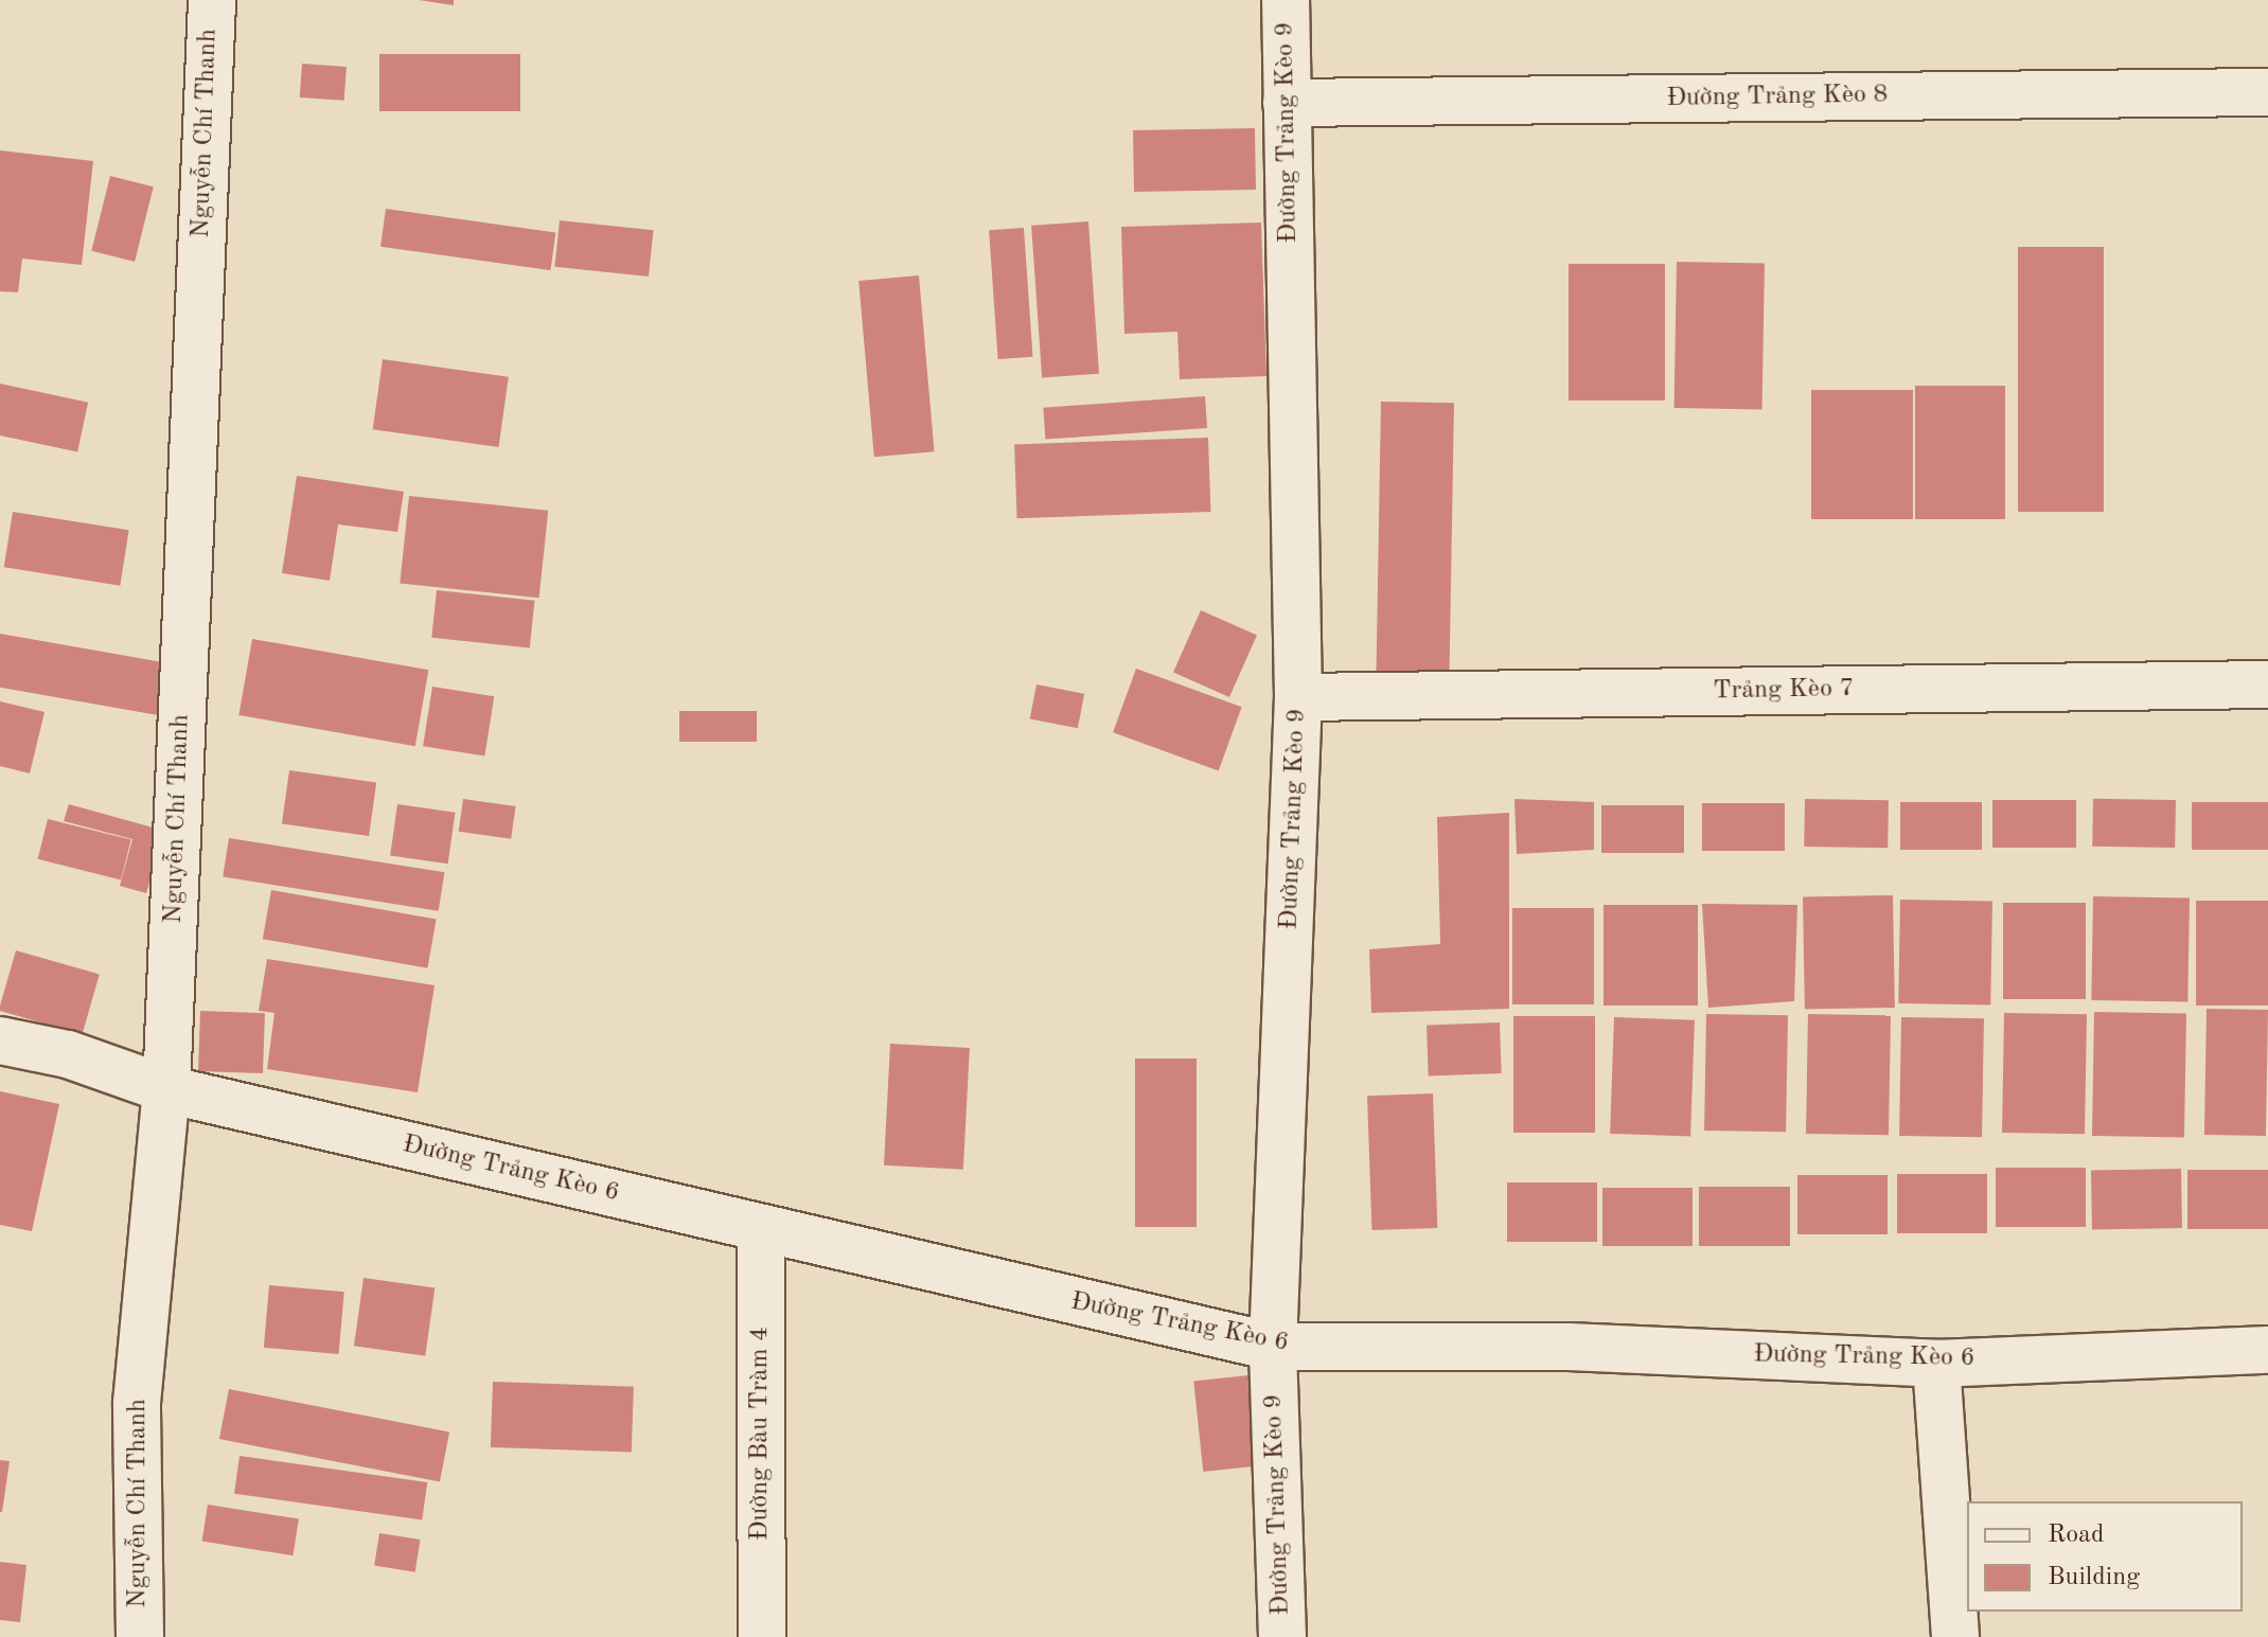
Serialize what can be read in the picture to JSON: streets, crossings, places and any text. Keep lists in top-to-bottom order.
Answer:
{
  "streets": {
    "street": [
      "Đường Trảng Kèo 8",
      "Đường Trảng Kèo 9",
      "Nguyễn Chí Thanh",
      "Trảng Kèo 7",
      "Đường Trảng Kèo 6",
      "Đường Bàu Tràm 4"
    ]
  },
  "crossings": [
    ["Đường Trảng Kèo 8", "Đường Trảng Kèo 9"],
    ["Đường Trảng Kèo 9", "Trảng Kèo 7"],
    ["Đường Trảng Kèo 9", "Đường Trảng Kèo 6"],
    ["Nguyễn Chí Thanh", "Đường Trảng Kèo 6"],
    ["Đường Trảng Kèo 6", "Đường Bàu Tràm 4"]
  ],
  "legend": ["Road", "Building"]
}
